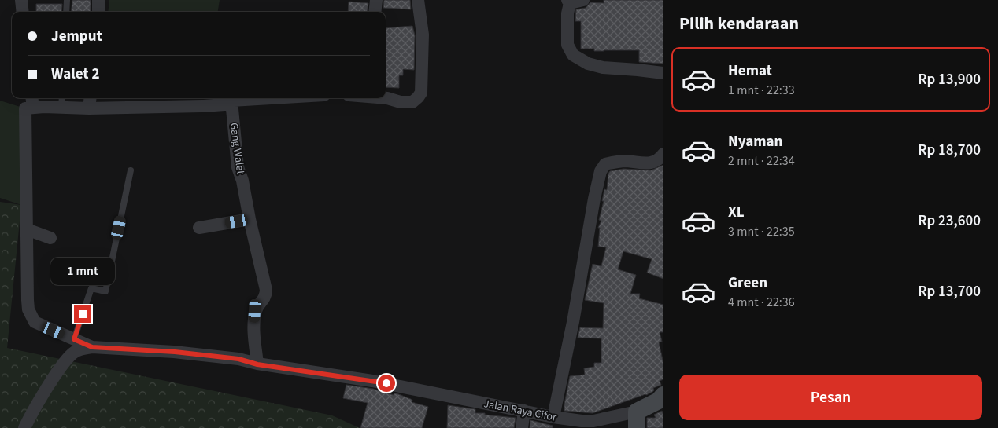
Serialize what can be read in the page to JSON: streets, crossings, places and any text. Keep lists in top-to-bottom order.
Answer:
{
  "streets": {
    "street": ["Gang Walet", "Jalan Raya Cifor"]
  },
  "crossings": [
    ["Gang Walet", "Jalan Raya Cifor"]
  ],
  "page": {
    "heading": "Pilih kendaraan",
    "banner": ["Jemput", "Walet 2"],
    "list": [
      {
        "name": "Hemat",
        "note": "1 mnt · 22:33",
        "value": "Rp 13,900"
      },
      {
        "name": "Nyaman",
        "note": "2 mnt · 22:34",
        "value": "Rp 18,700"
      },
      {
        "name": "XL",
        "note": "3 mnt · 22:35",
        "value": "Rp 23,600"
      },
      {
        "name": "Green",
        "note": "4 mnt · 22:36",
        "value": "Rp 13,700"
      }
    ],
    "bubble": "1 mnt",
    "buttons": "Pesan"
  }
}
